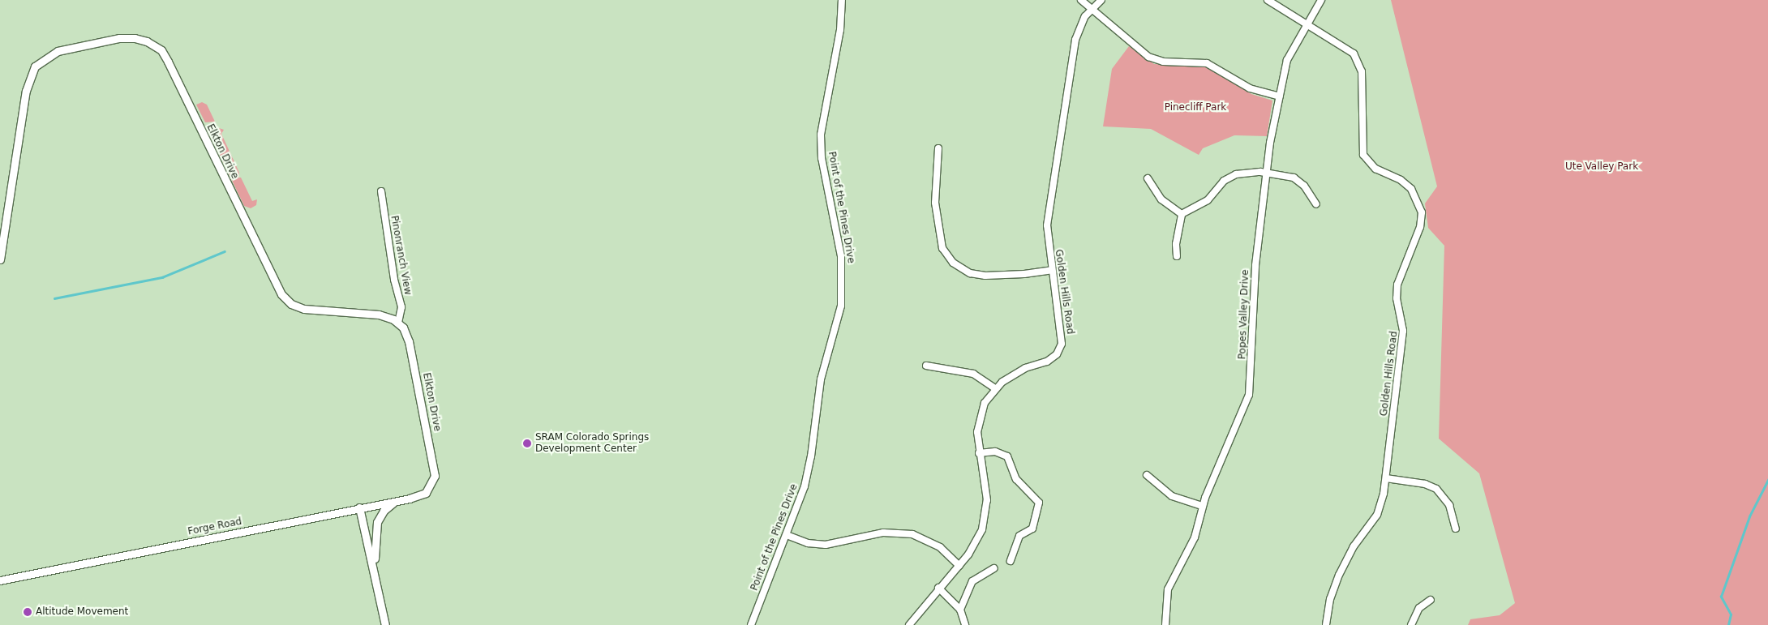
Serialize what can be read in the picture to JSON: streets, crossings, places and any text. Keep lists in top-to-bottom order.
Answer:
{
  "streets": {
    "street": [
      "Elkton Drive",
      "Point of the Pines Drive",
      "Pinonranch View",
      "Golden Hills Road",
      "Popes Valley Drive",
      "Forge Road"
    ]
  },
  "crossings": [
    ["Elkton Drive", "Pinonranch View"],
    ["Elkton Drive", "Forge Road"],
    ["Golden Hills Road", "Popes Valley Drive"]
  ],
  "parks": ["Pinecliff Park", "Ute Valley Park"],
  "places": ["SRAM Colorado Springs Development Center", "Altitude Movement"]
}
